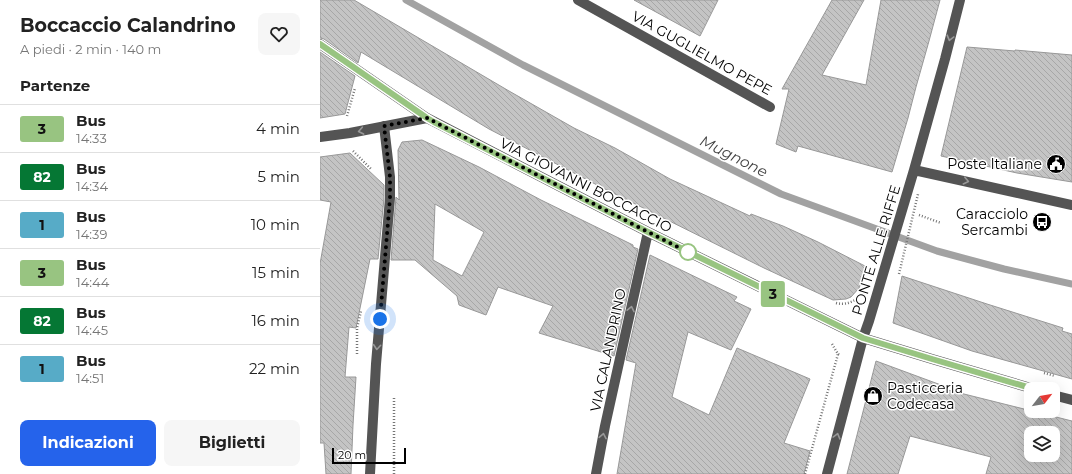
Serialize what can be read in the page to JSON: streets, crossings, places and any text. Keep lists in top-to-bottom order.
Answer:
{
  "streets": {
    "street": [
      "VIA GUGLIELMO PEPE",
      "VIA GIOVANNI BOCCACCIO",
      "PONTE ALLE RIFFE",
      "VIA CALANDRINO"
    ]
  },
  "crossings": [
    ["VIA GIOVANNI BOCCACCIO", "PONTE ALLE RIFFE"],
    ["VIA GIOVANNI BOCCACCIO", "VIA CALANDRINO"]
  ],
  "one_way": ["VIA CALANDRINO"],
  "water": ["Mugnone"],
  "places": {
    "public building": ["Poste Italiane"],
    "bus stop": ["Caracciolo Sercambi"],
    "shop": ["Pasticceria Codecasa"]
  },
  "lines": ["bus line 3"],
  "scale_bar": "20 m",
  "north": "top right",
  "page": {
    "heading": [
      ["Boccaccio Calandrino", "A piedi · 2 min · 140 m"],
      "Partenze"
    ],
    "on_map": "3",
    "list": [
      {
        "mark": "3",
        "name": "Bus",
        "note": "14:33",
        "value": "4 min"
      },
      {
        "mark": "82",
        "name": "Bus",
        "note": "14:34",
        "value": "5 min"
      },
      {
        "mark": "1",
        "name": "Bus",
        "note": "14:39",
        "value": "10 min"
      },
      {
        "mark": "3",
        "name": "Bus",
        "note": "14:44",
        "value": "15 min"
      },
      {
        "mark": "82",
        "name": "Bus",
        "note": "14:45",
        "value": "16 min"
      },
      {
        "mark": "1",
        "name": "Bus",
        "note": "14:51",
        "value": "22 min"
      }
    ],
    "buttons": ["Indicazioni", "Biglietti"],
    "scale": "20 m"
  }
}
